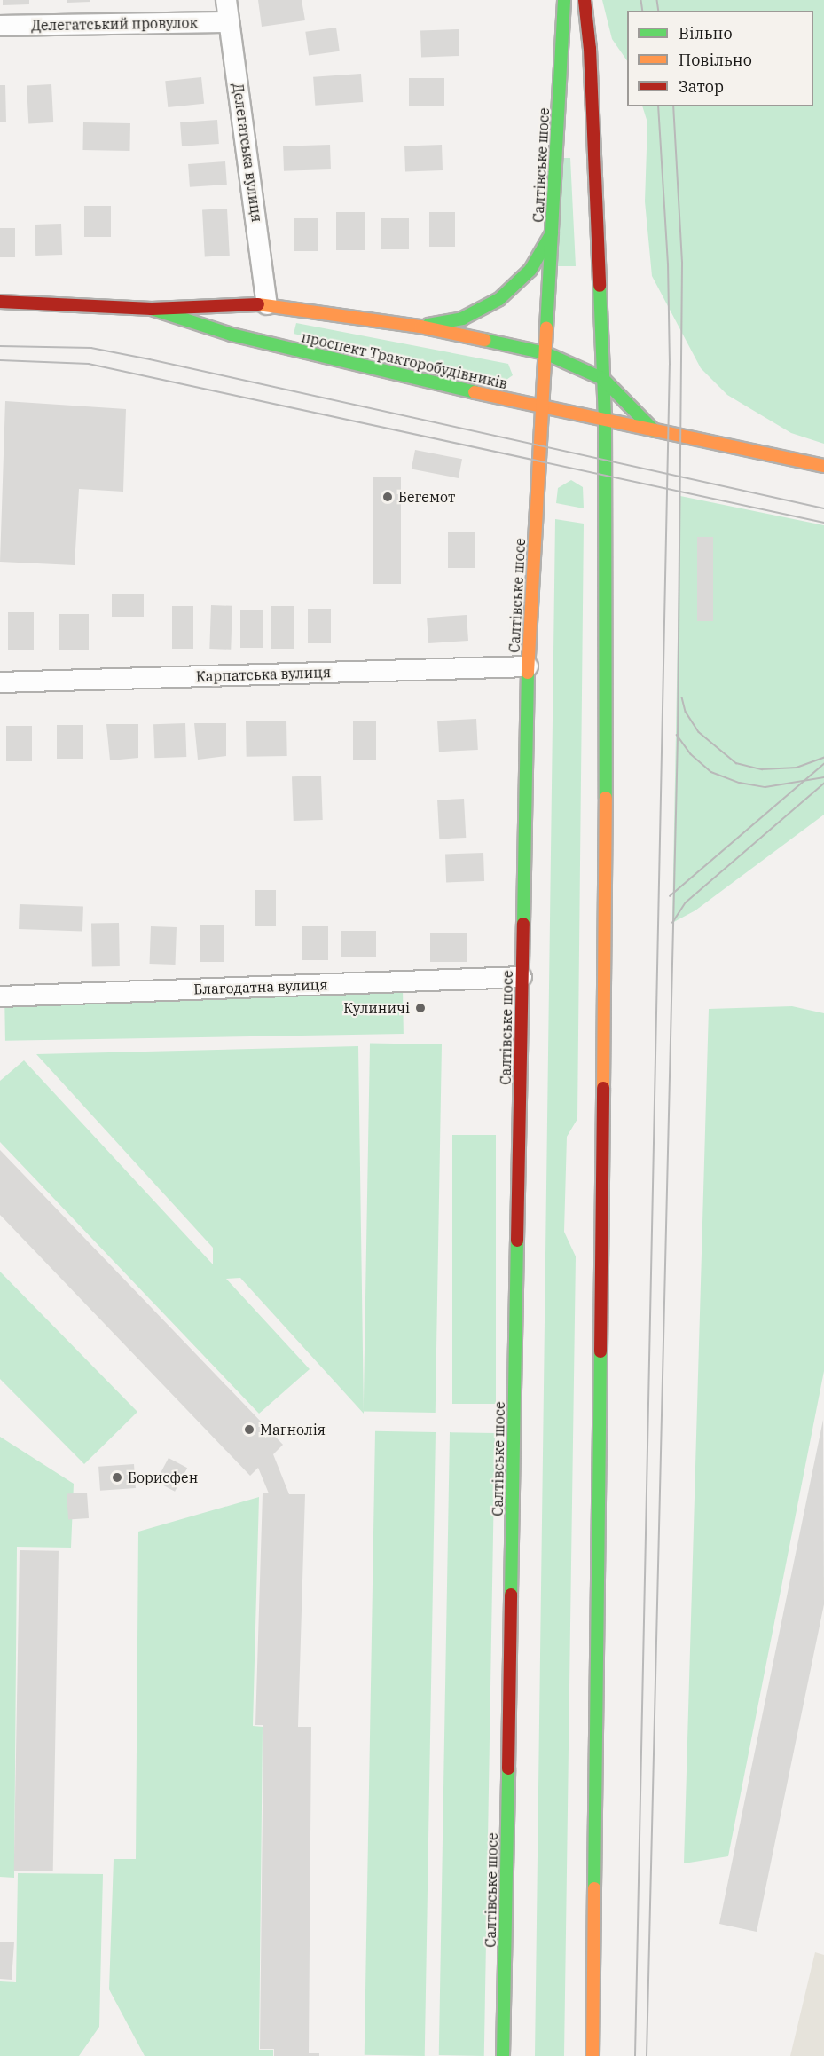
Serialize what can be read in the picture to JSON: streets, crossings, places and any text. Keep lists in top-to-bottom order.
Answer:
{
  "streets": {
    "main road": ["Салтівське шосе", "проспект Тракторобудівників"],
    "street": [
      "Делегатський провулок",
      "Делегатська вулиця",
      "Карпатська вулиця",
      "Благодатна вулиця"
    ]
  },
  "crossings": [
    ["Делегатський провулок", "Делегатська вулиця"],
    ["Делегатська вулиця", "проспект Тракторобудівників"],
    ["Салтівське шосе", "проспект Тракторобудівників"],
    ["Салтівське шосе", "Карпатська вулиця"],
    ["Салтівське шосе", "Благодатна вулиця"]
  ],
  "places": [
    "Бегемот",
    "Кулиничі",
    "Магнолія",
    "Борисфен"
  ],
  "legend": ["Вільно", "Повільно", "Затор"]
}
